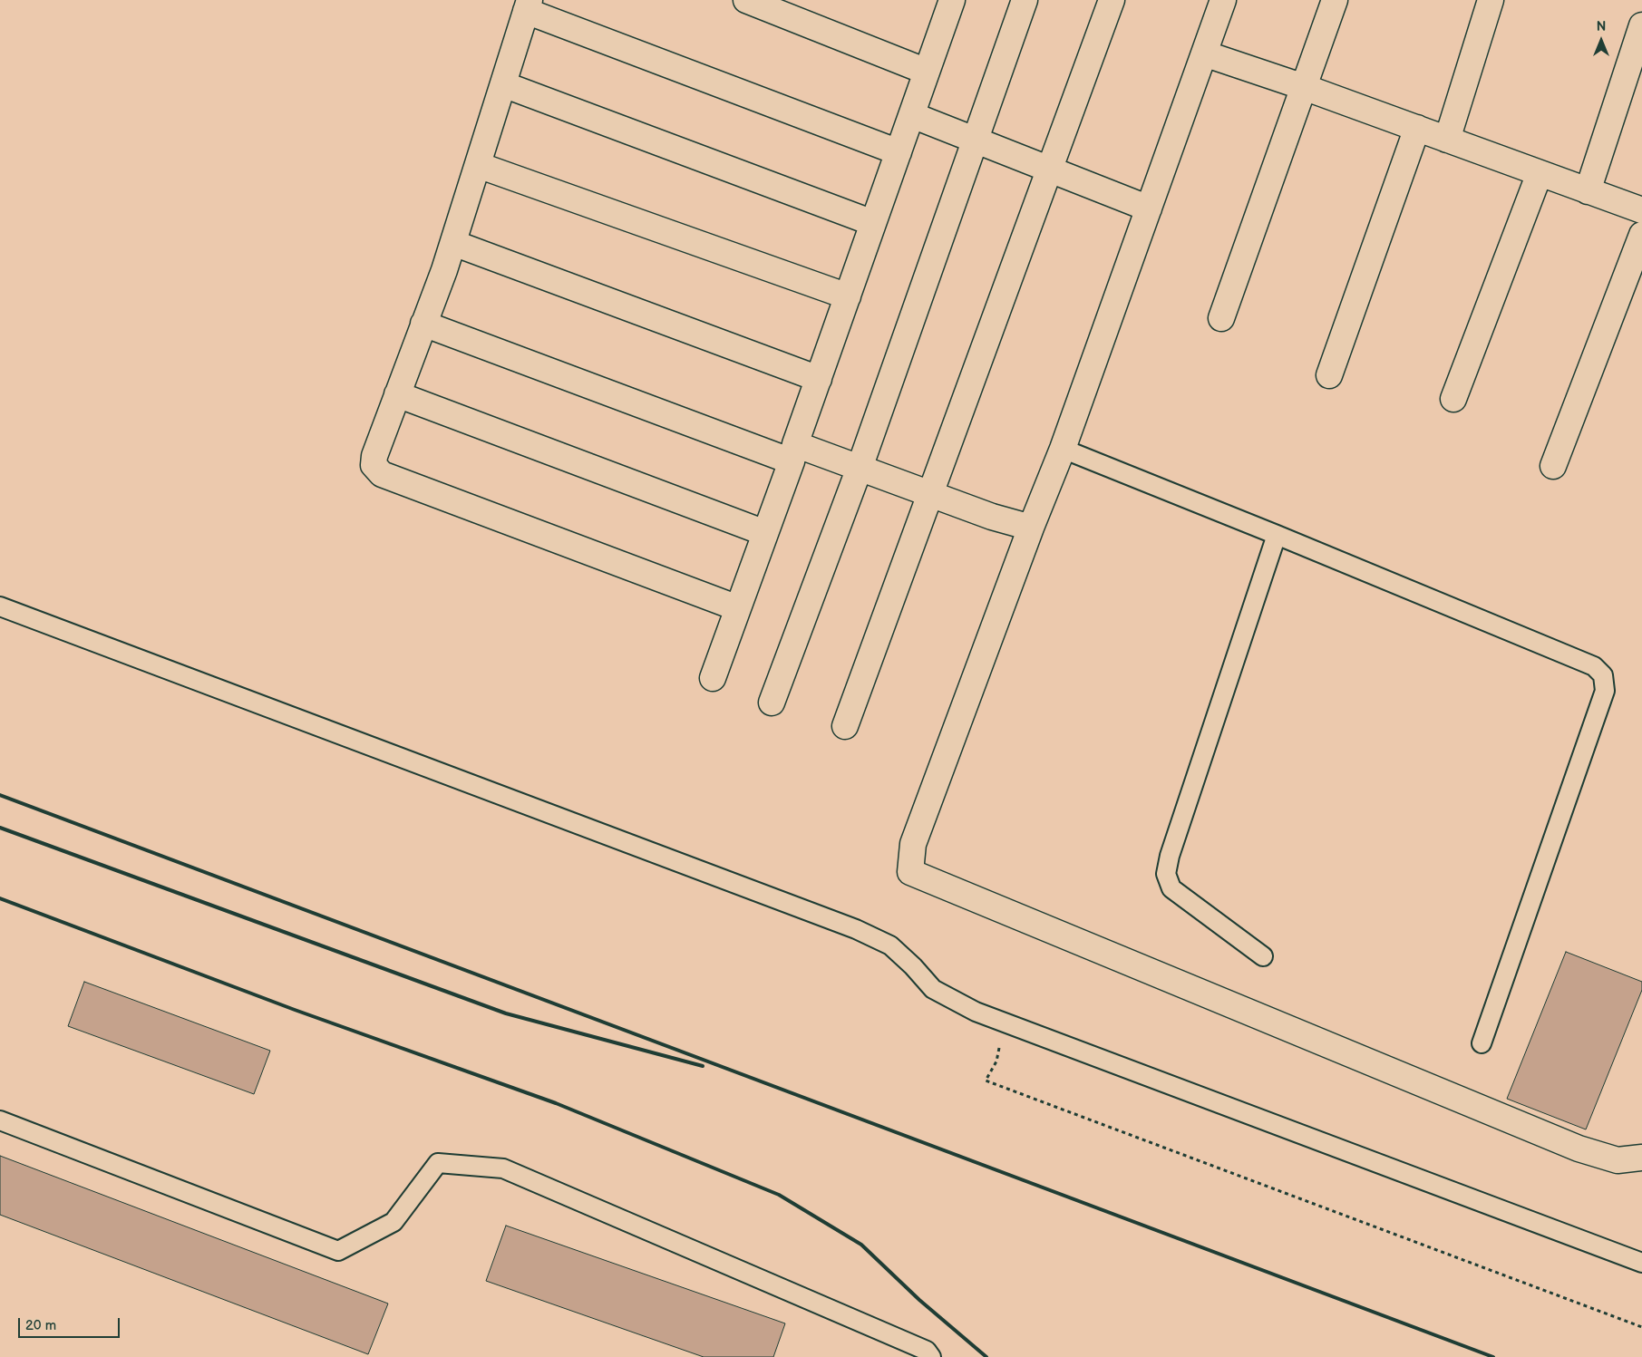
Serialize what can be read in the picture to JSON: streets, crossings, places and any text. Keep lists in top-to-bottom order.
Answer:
{
  "scale_bar": "20 m",
  "north": "top"
}
